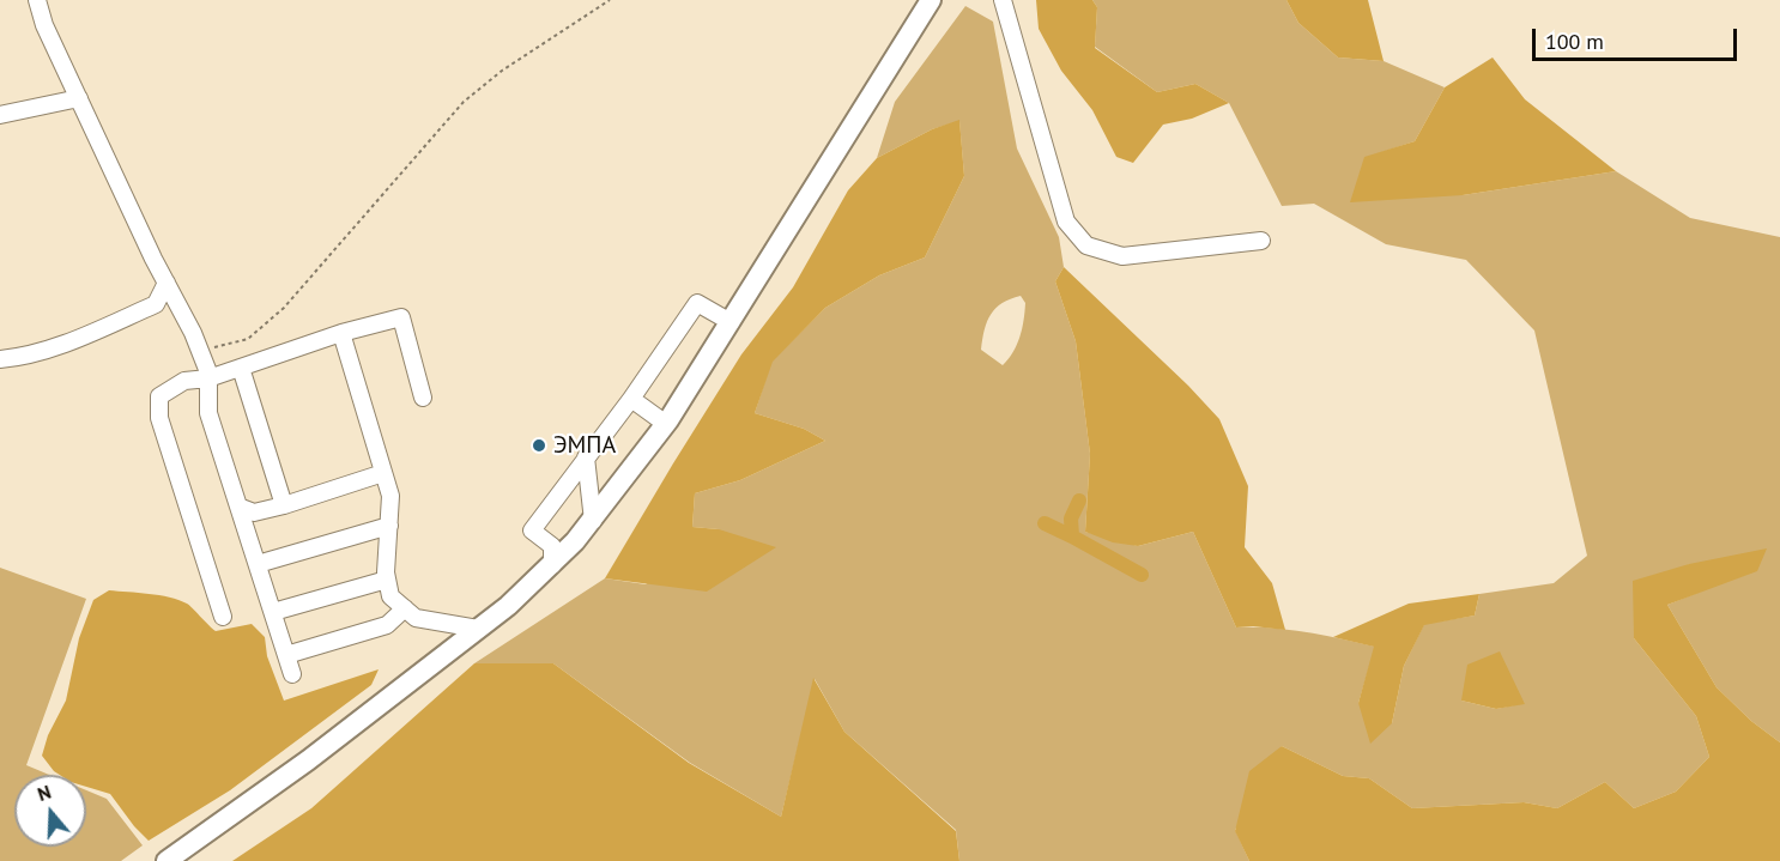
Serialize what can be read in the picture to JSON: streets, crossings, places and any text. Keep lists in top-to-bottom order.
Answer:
{
  "places": ["ЭМПА"],
  "scale_bar": "100 m",
  "north": "top"
}
